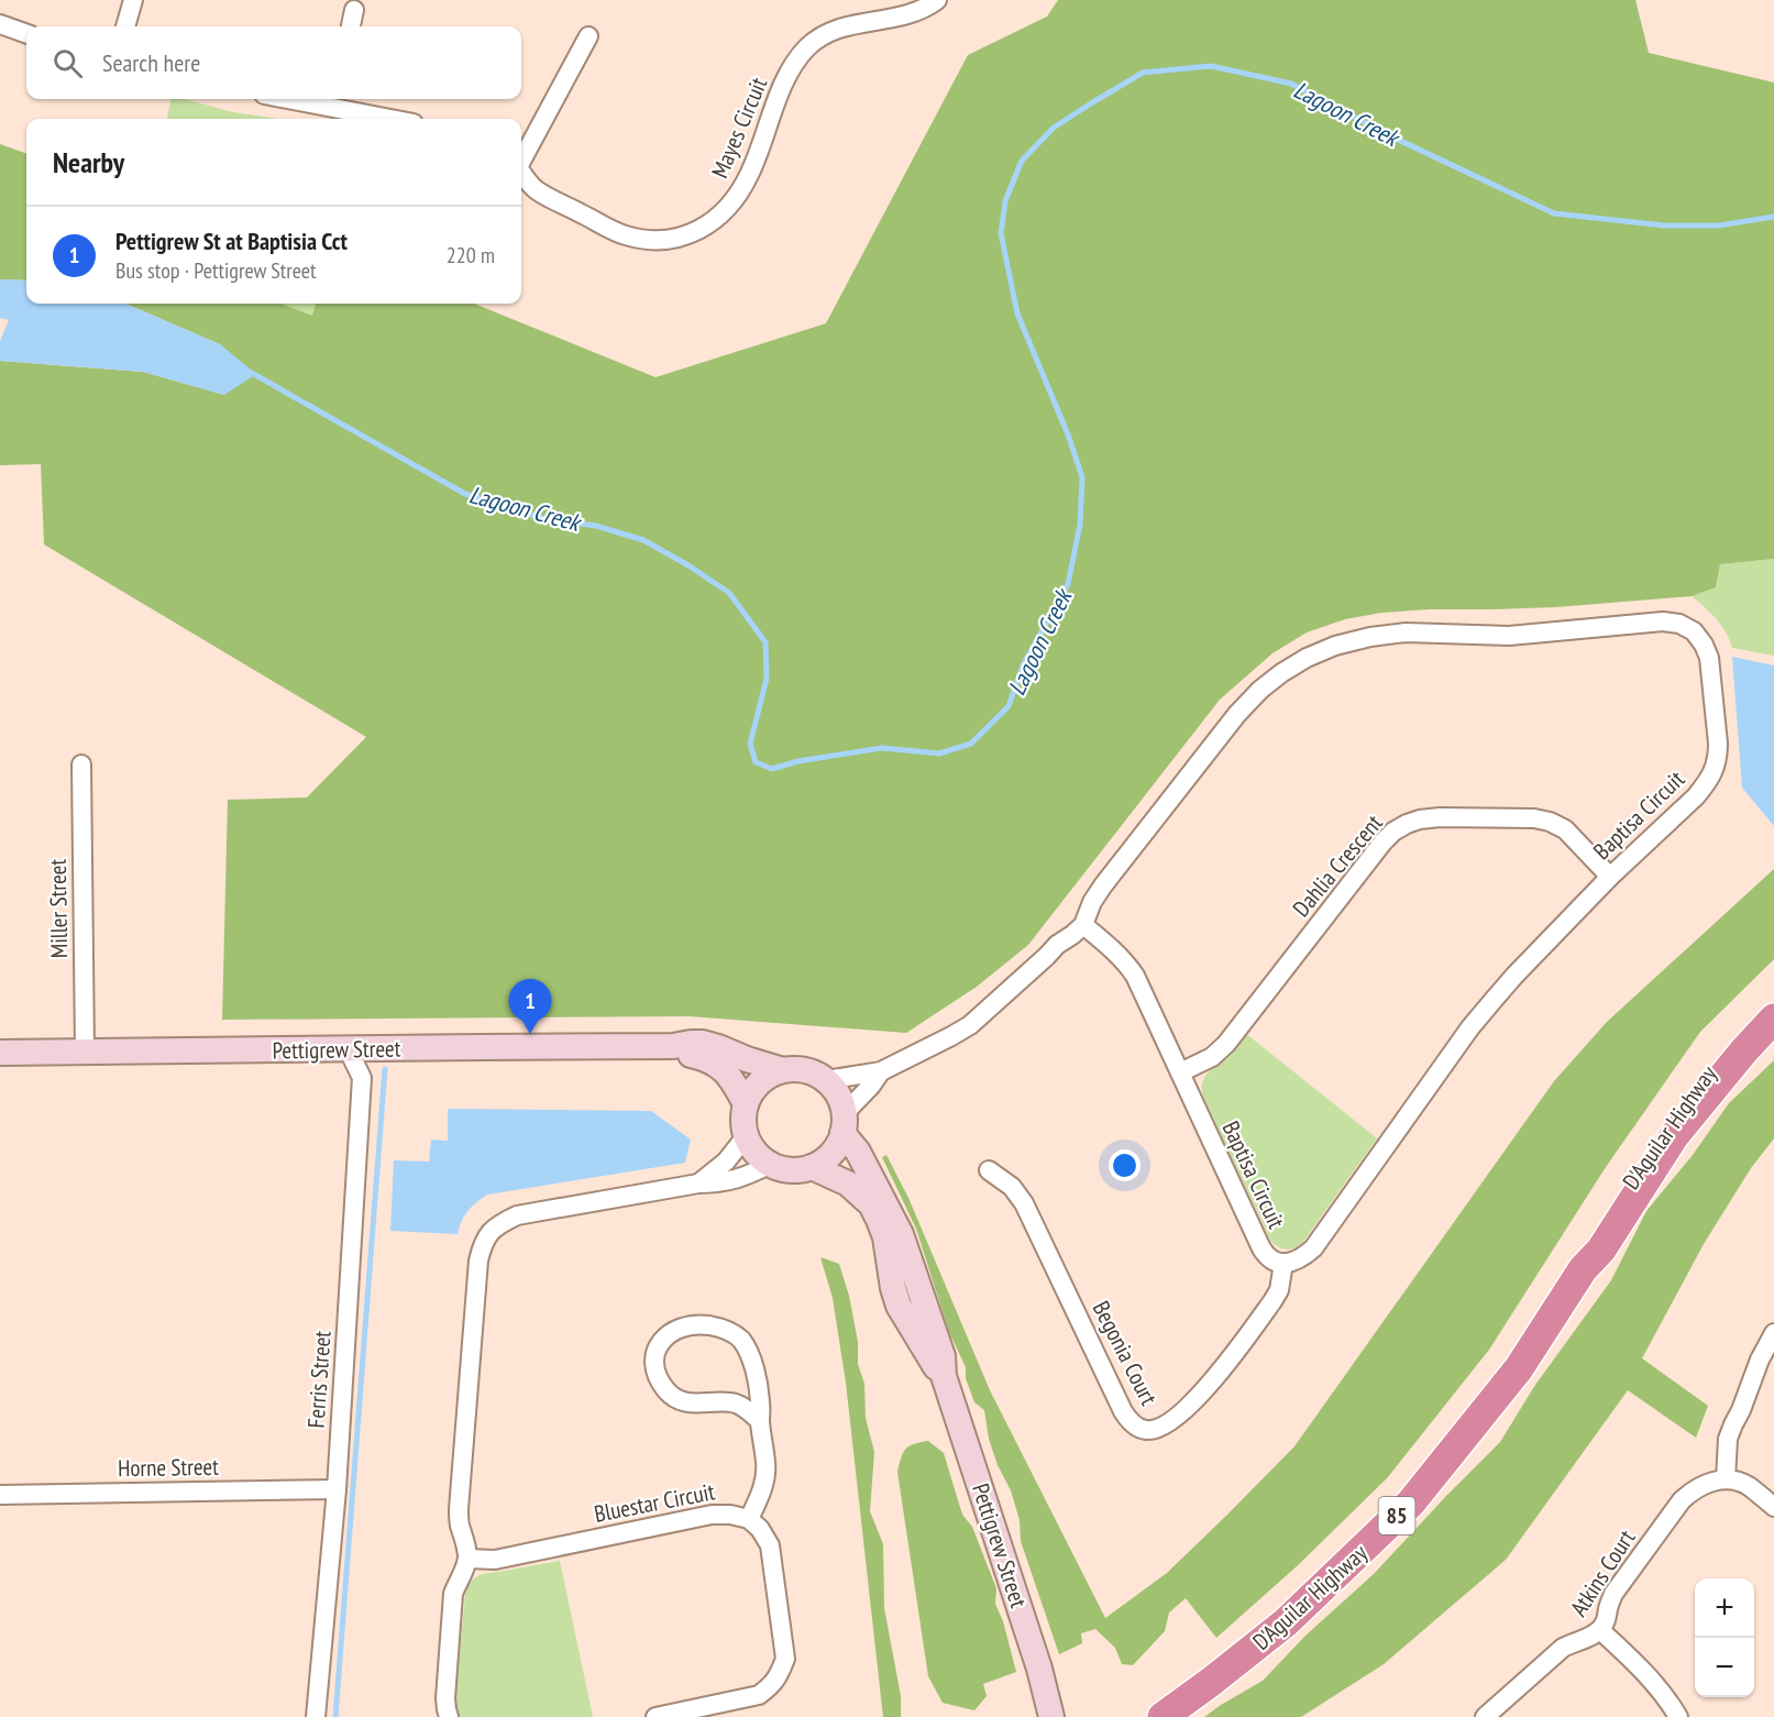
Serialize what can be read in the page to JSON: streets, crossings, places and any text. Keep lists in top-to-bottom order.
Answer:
{
  "streets": {
    "highway": ["D'Aguilar Highway", "85"],
    "main road": ["Pettigrew Street"],
    "street": [
      "Mayes Circuit",
      "Baptisa Circuit",
      "Dahlia Crescent",
      "Miller Street",
      "Begonia Court",
      "Ferris Street",
      "Horne Street",
      "Bluestar Circuit",
      "Atkins Court"
    ]
  },
  "crossings": [
    ["Baptisa Circuit", "Dahlia Crescent"],
    ["Baptisa Circuit", "Pettigrew Street"],
    ["Baptisa Circuit", "Begonia Court"],
    ["Miller Street", "Pettigrew Street"],
    ["Pettigrew Street", "Ferris Street"],
    ["Ferris Street", "Horne Street"]
  ],
  "water": ["Lagoon Creek"],
  "page": {
    "search": "Search here",
    "heading": "Nearby",
    "list": [
      {
        "mark": "1",
        "name": "Pettigrew St at Baptisia Cct",
        "note": "Bus stop · Pettigrew Street",
        "value": "220 m"
      }
    ],
    "pins": "1",
    "map_buttons": ["+", "−"]
  }
}
